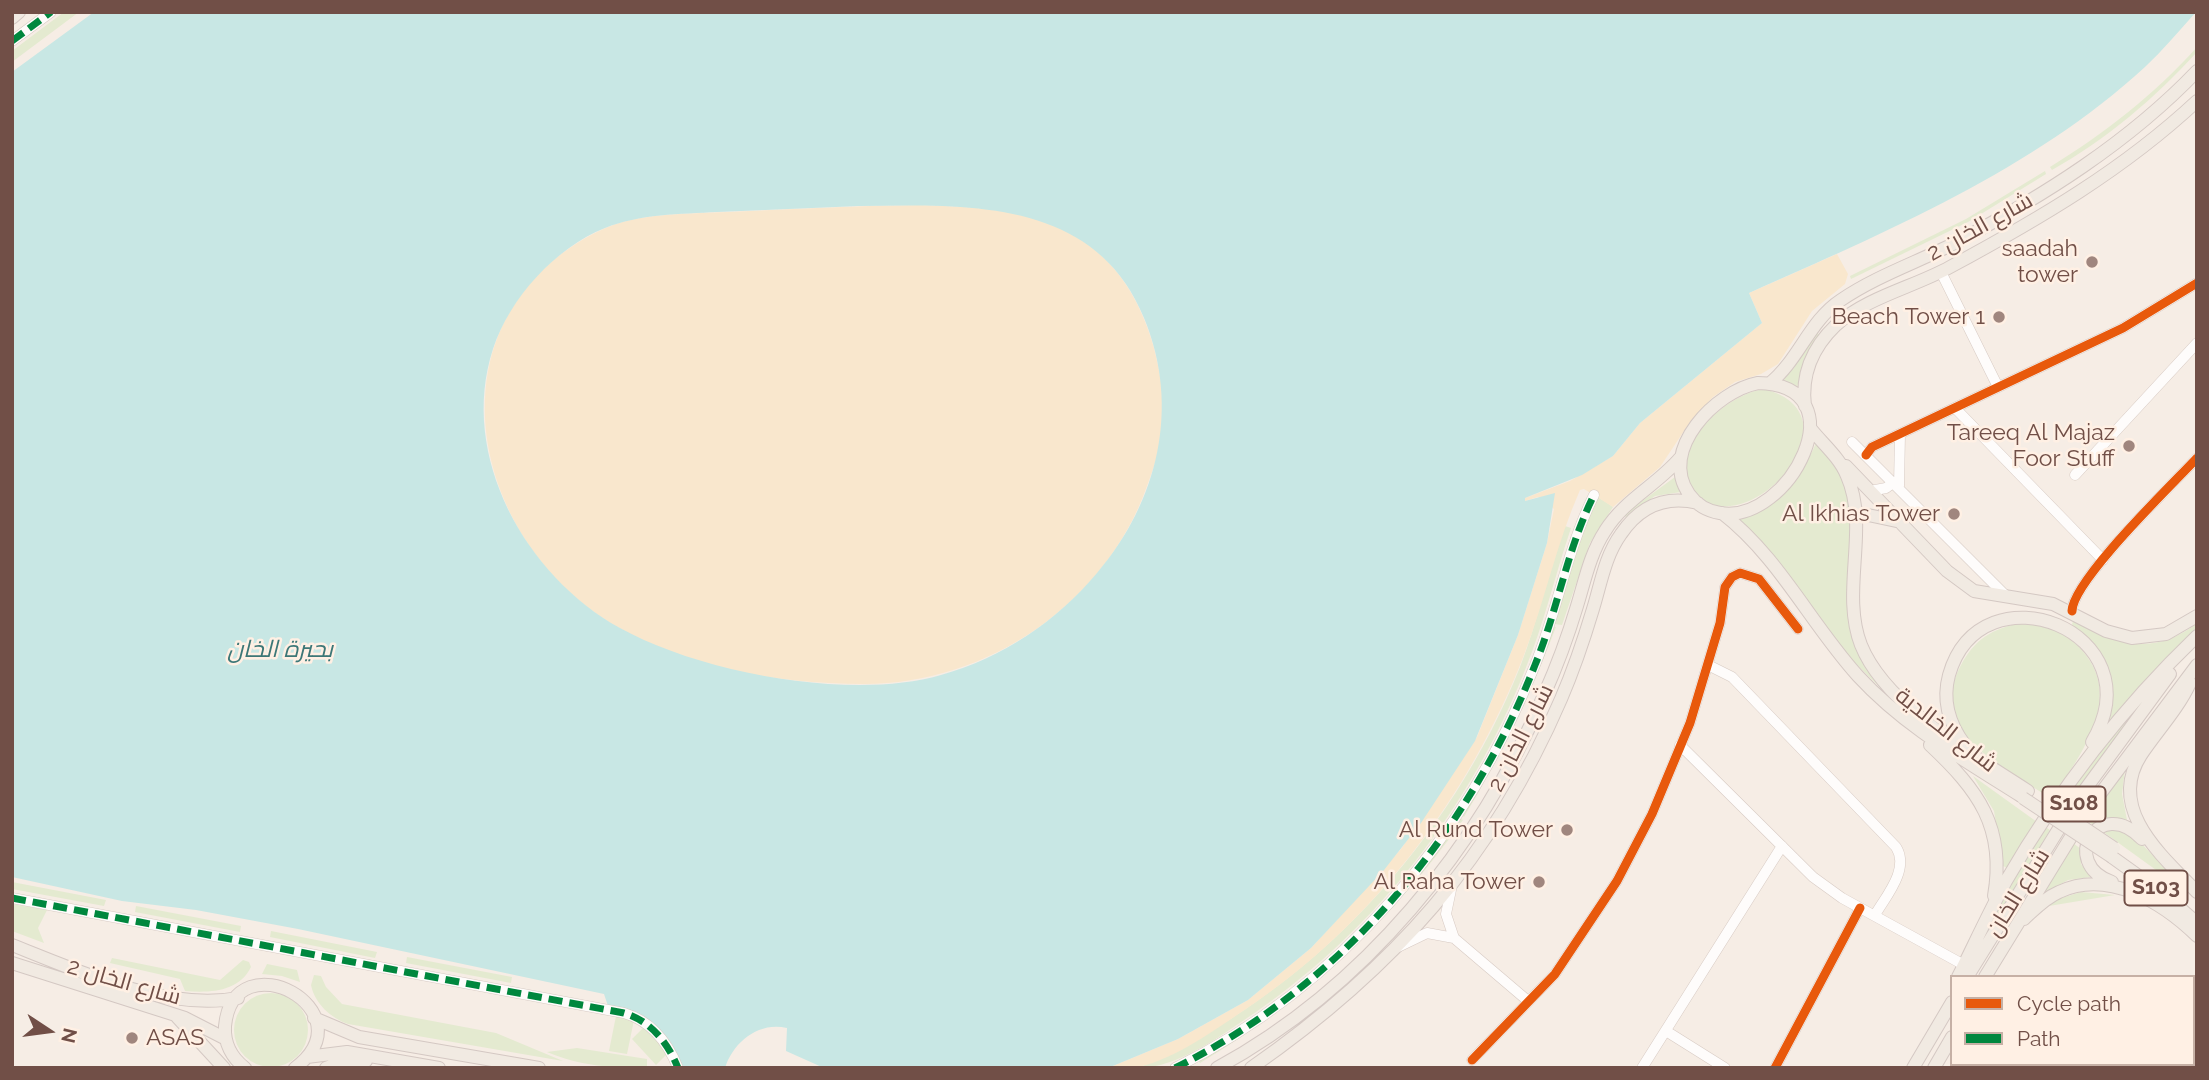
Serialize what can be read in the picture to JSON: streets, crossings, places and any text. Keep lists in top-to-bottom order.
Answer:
{
  "streets": {
    "main road": [
      "شارع الخان 2",
      "شارع الخالدية",
      "S108",
      "S103",
      "شارع الخان"
    ]
  },
  "crossings": [
    ["شارع الخان 2", "شارع الخالدية"]
  ],
  "water": ["بحيرة الخان"],
  "places": [
    "saadah tower",
    "Beach Tower 1",
    "Tareeq Al Majaz Foor Stuff",
    "Al Ikhias Tower",
    "Al Rund Tower",
    "Al Raha Tower",
    "ASAS"
  ],
  "legend": ["Cycle path", "Path"],
  "north": "right"
}
